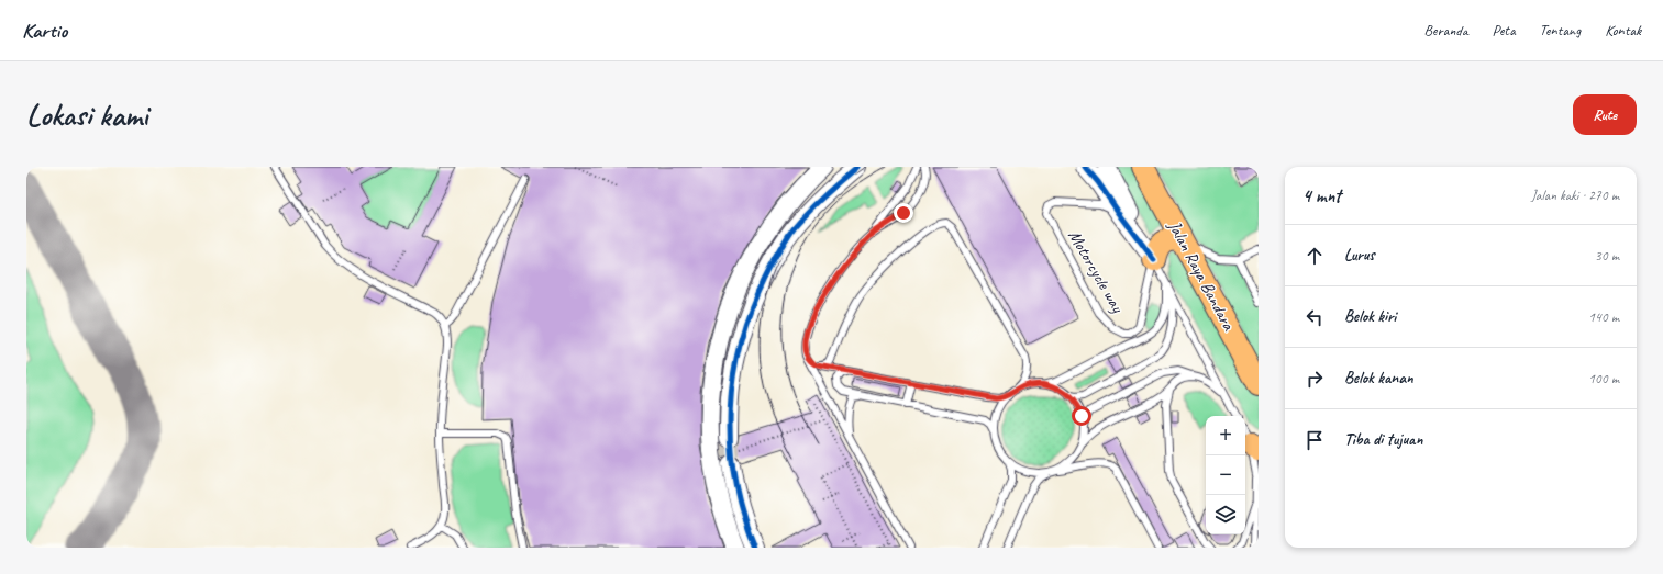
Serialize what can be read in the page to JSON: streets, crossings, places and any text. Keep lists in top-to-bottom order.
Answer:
{
  "streets": {
    "main road": ["Jalan Raya Bandara"],
    "lane": ["Motorcycle way"]
  },
  "page": {
    "header": "Kartio",
    "nav": [
      "Beranda",
      "Peta",
      "Tentang",
      "Kontak"
    ],
    "buttons": "Rute",
    "title": "Lokasi kami",
    "heading": ["4 mnt", "Jalan kaki · 270 m"],
    "list": [
      ["Lurus", "30 m"],
      ["Belok kiri", "140 m"],
      ["Belok kanan", "100 m"],
      "Tiba di tujuan"
    ],
    "map_buttons": ["+", "−"]
  }
}
